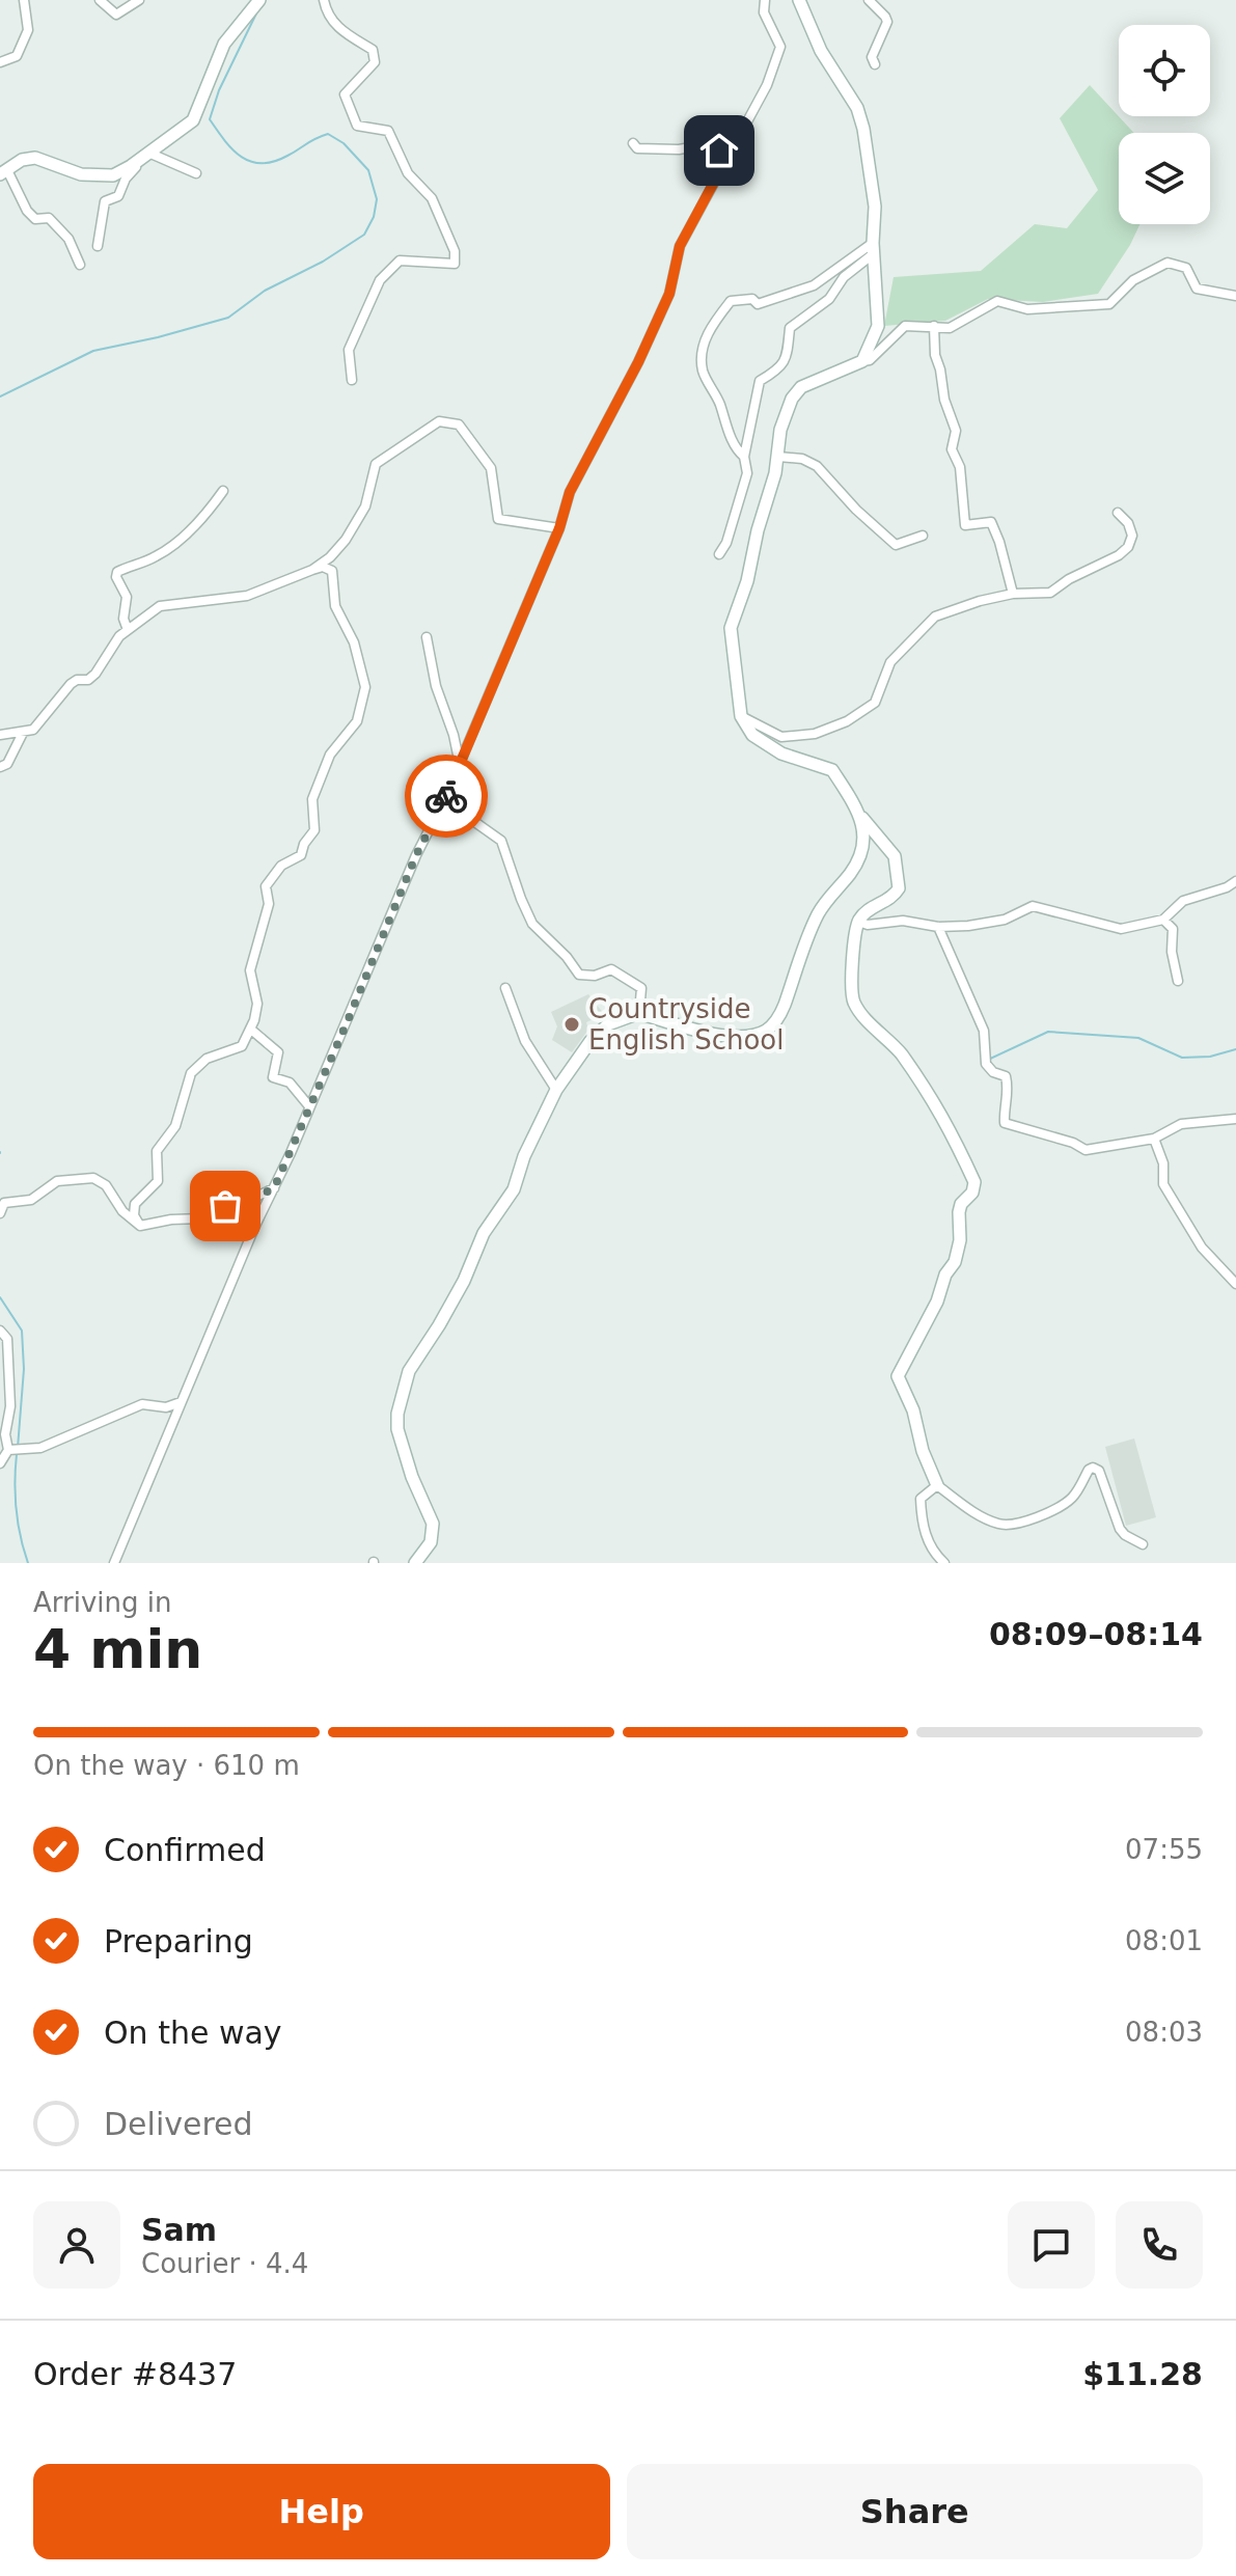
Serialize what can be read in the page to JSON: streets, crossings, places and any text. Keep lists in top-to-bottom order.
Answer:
{
  "places": ["Countryside English School"],
  "page": {
    "heading": ["4 min", "Arriving in", "08:09–08:14"],
    "panel": [
      "Sam",
      "Courier · 4.4",
      "Order #8437",
      "$11.28"
    ],
    "bar": "On the way · 610 m",
    "list": [
      ["Confirmed", "07:55"],
      ["Preparing", "08:01"],
      ["On the way", "08:03"],
      "Delivered"
    ],
    "buttons": ["Help", "Share"]
  }
}
